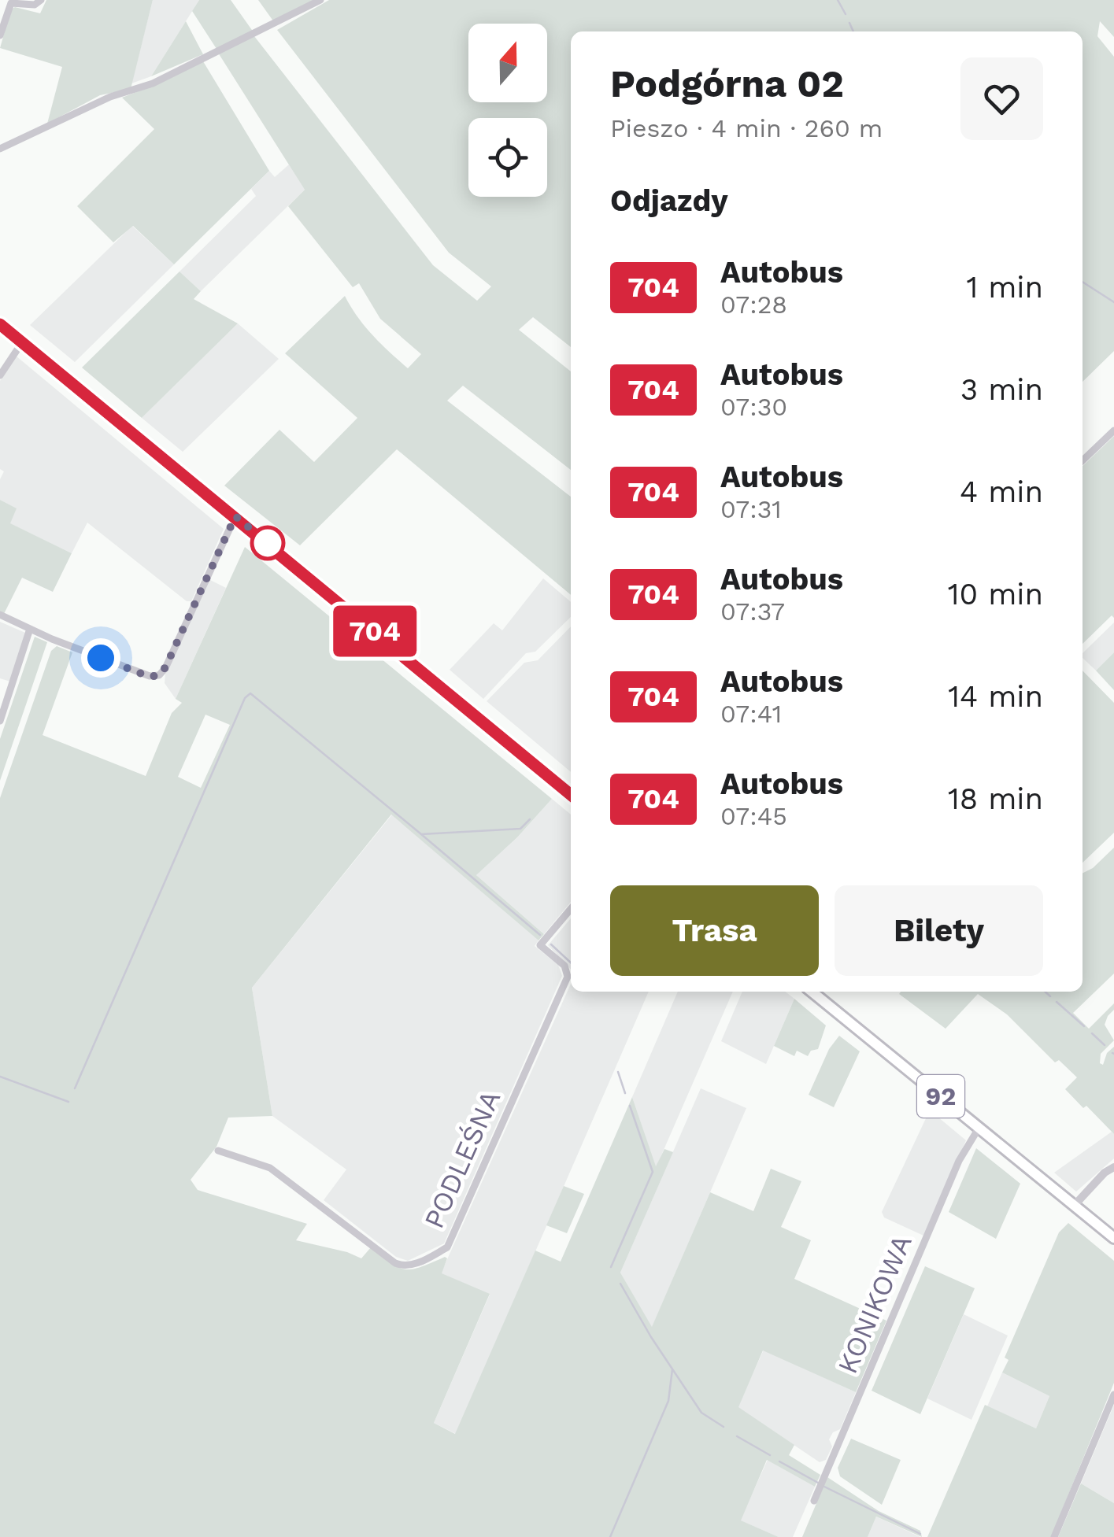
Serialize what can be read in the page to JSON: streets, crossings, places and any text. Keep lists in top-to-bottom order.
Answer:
{
  "streets": {
    "main road": ["92"],
    "street": ["PODLEŚNA", "KONIKOWA"]
  },
  "crossings": [
    ["92", "KONIKOWA"]
  ],
  "lines": ["bus line 704"],
  "north": "top",
  "page": {
    "on_map": "704",
    "heading": [
      ["Podgórna 02", "Pieszo · 4 min · 260 m"],
      "Odjazdy"
    ],
    "list": [
      {
        "mark": "704",
        "name": "Autobus",
        "note": "07:28",
        "value": "1 min"
      },
      {
        "mark": "704",
        "name": "Autobus",
        "note": "07:30",
        "value": "3 min"
      },
      {
        "mark": "704",
        "name": "Autobus",
        "note": "07:31",
        "value": "4 min"
      },
      {
        "mark": "704",
        "name": "Autobus",
        "note": "07:37",
        "value": "10 min"
      },
      {
        "mark": "704",
        "name": "Autobus",
        "note": "07:41",
        "value": "14 min"
      },
      {
        "mark": "704",
        "name": "Autobus",
        "note": "07:45",
        "value": "18 min"
      }
    ],
    "buttons": ["Trasa", "Bilety"]
  }
}
